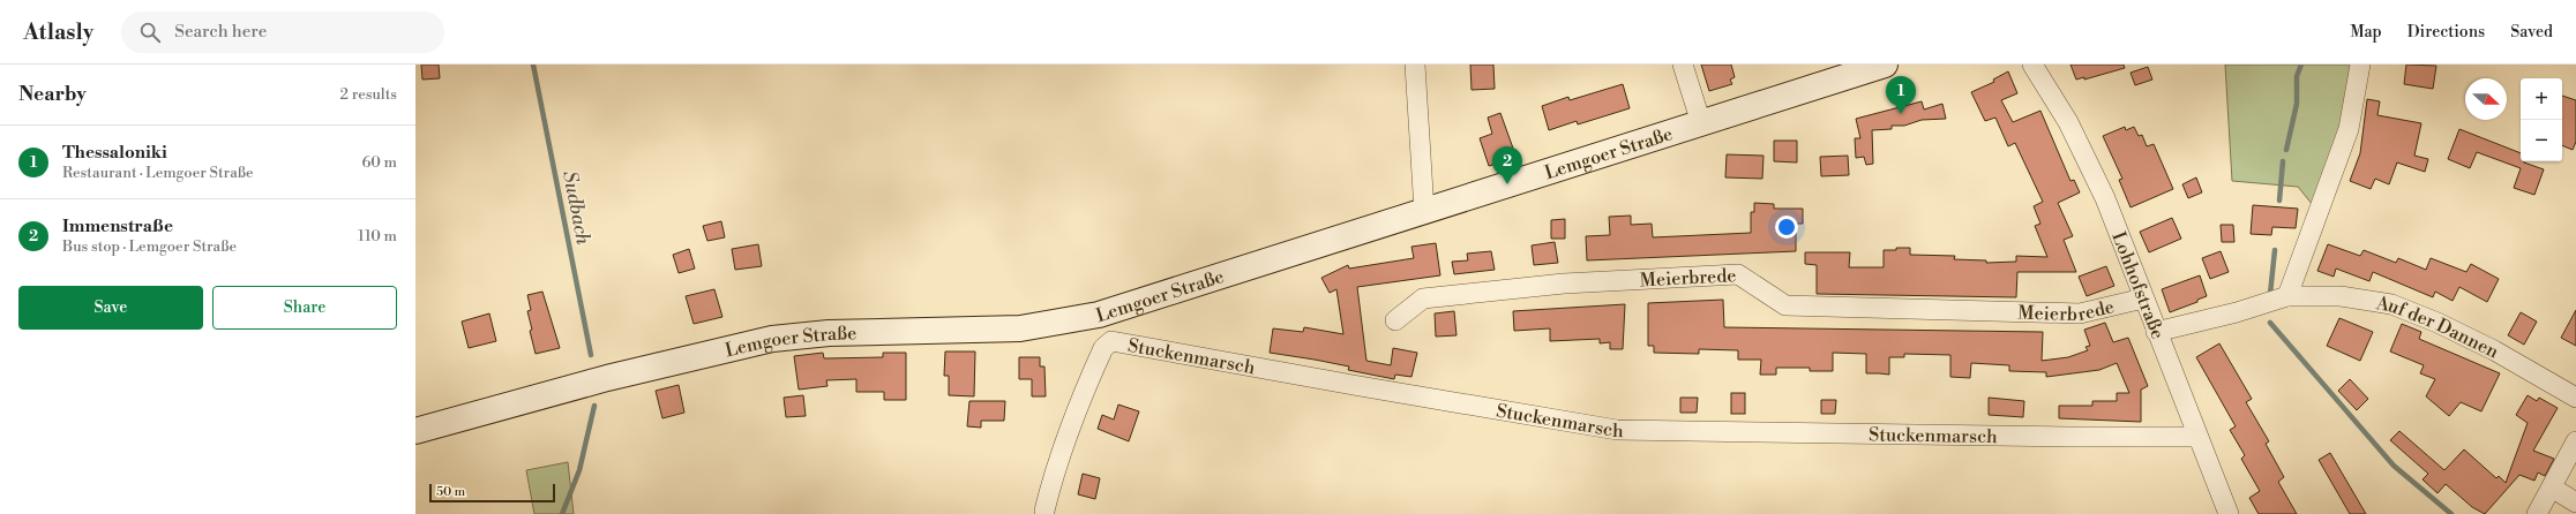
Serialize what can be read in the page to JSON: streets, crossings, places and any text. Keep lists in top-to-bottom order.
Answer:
{
  "streets": {
    "main road": ["Lemgoer Straße"],
    "street": [
      "Meierbrede",
      "Lohhofstraße",
      "Auf der Dannen",
      "Stuckenmarsch"
    ]
  },
  "crossings": [
    ["Meierbrede", "Lohhofstraße"],
    ["Lohhofstraße", "Auf der Dannen"],
    ["Lohhofstraße", "Stuckenmarsch"]
  ],
  "water": ["Sudbach"],
  "scale_bar": "50 m",
  "north": "right",
  "page": {
    "header": "Atlasly",
    "search": "Search here",
    "nav": ["Map", "Directions", "Saved"],
    "heading": ["Nearby", "2 results"],
    "pins": ["1", "2"],
    "map_buttons": ["+", "−"],
    "list": [
      {
        "mark": "1",
        "name": "Thessaloniki",
        "note": "Restaurant · Lemgoer Straße",
        "value": "60 m"
      },
      {
        "mark": "2",
        "name": "Immenstraße",
        "note": "Bus stop · Lemgoer Straße",
        "value": "110 m"
      }
    ],
    "buttons": ["Save", "Share"],
    "scale": "50 m"
  }
}
